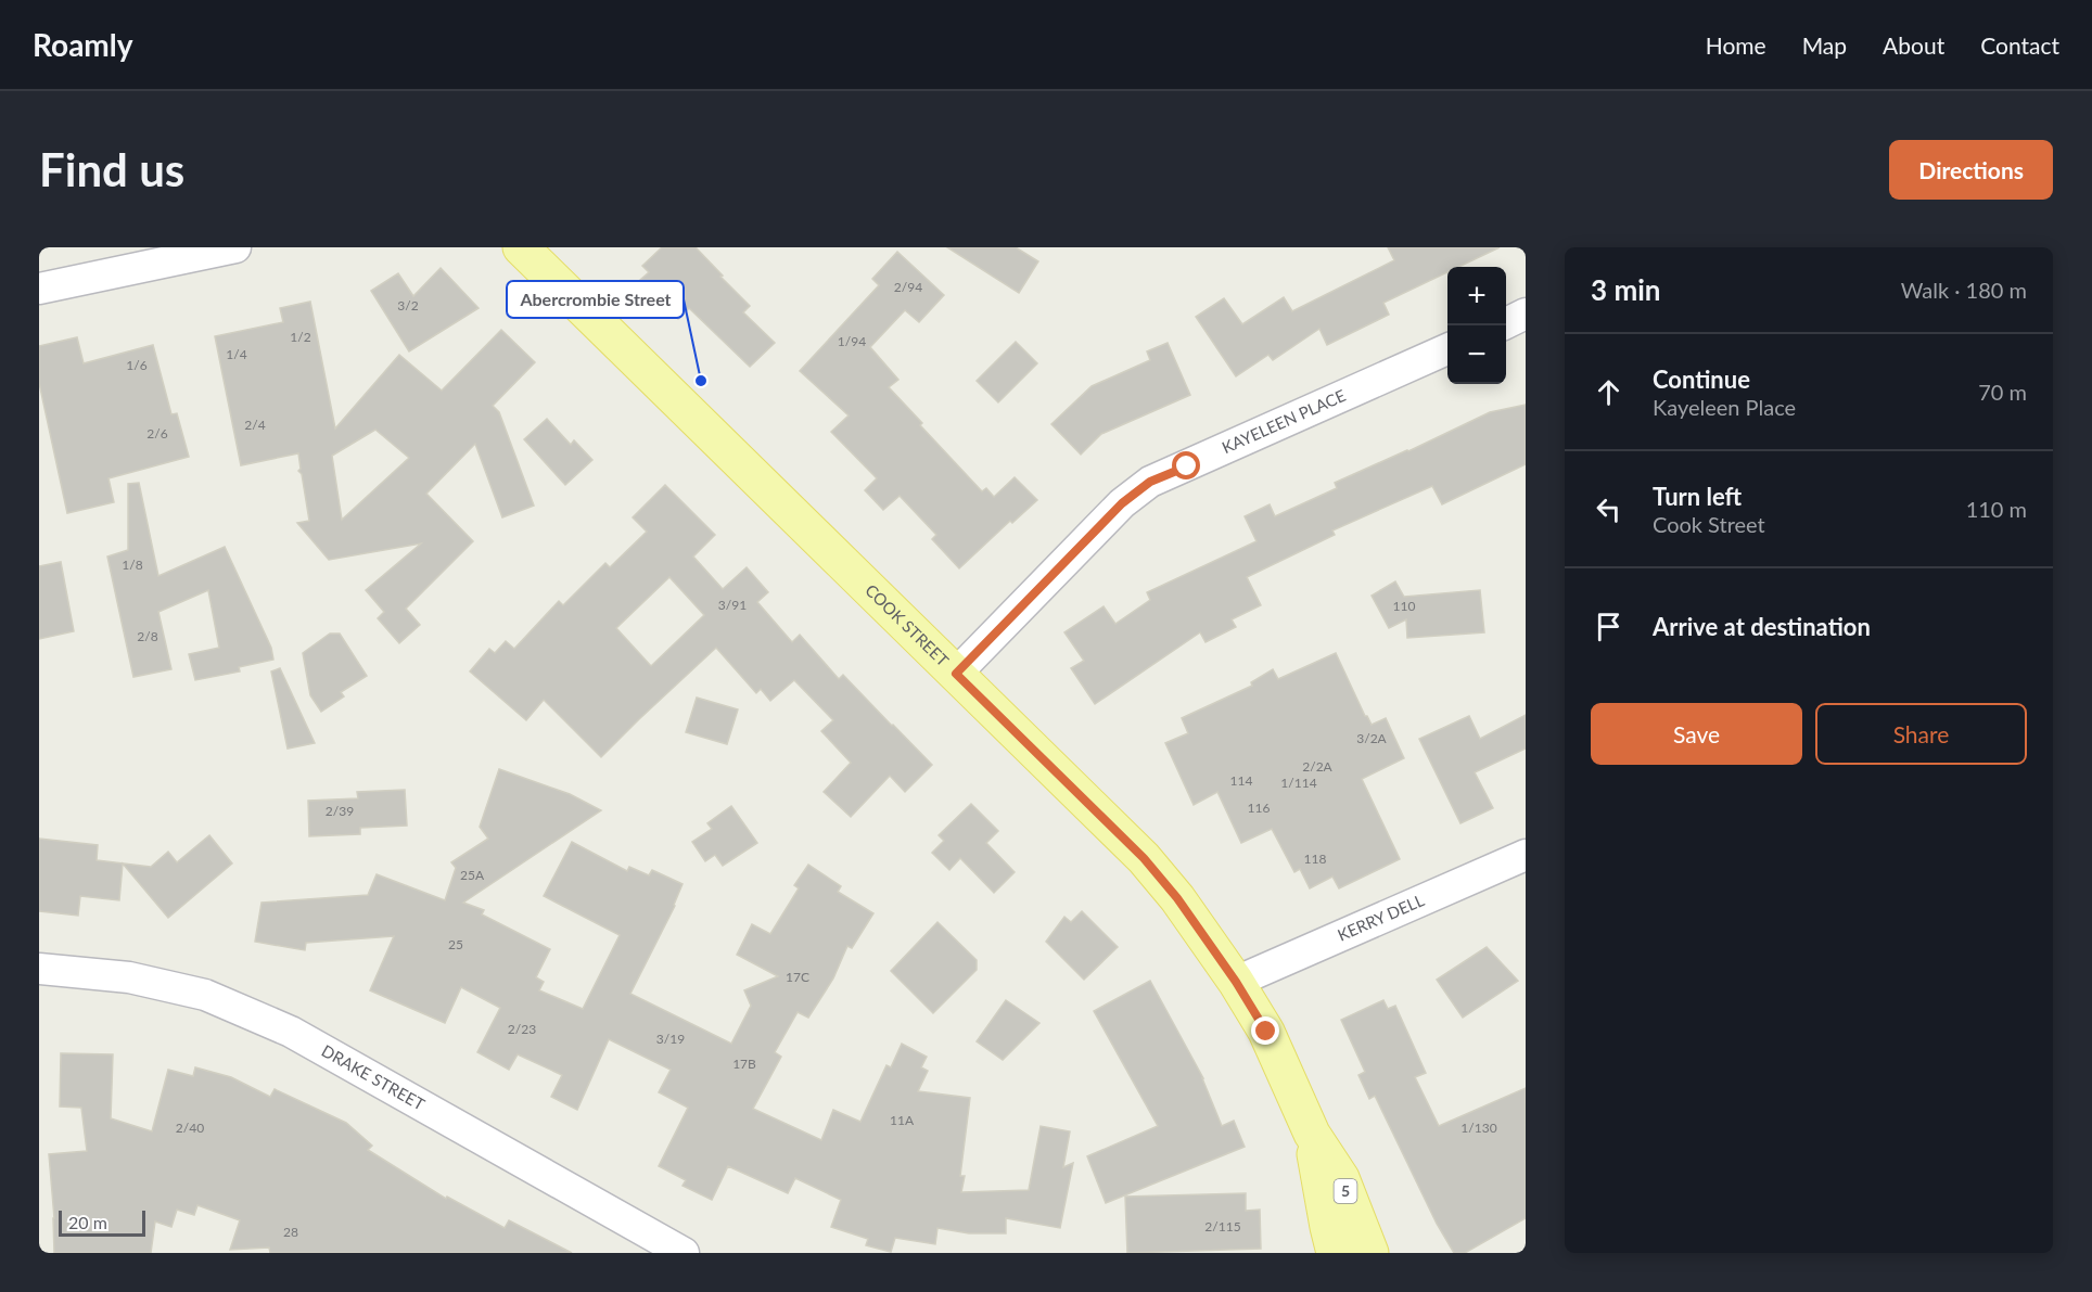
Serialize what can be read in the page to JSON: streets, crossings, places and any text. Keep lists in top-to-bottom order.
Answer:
{
  "streets": {
    "main road": ["COOK STREET", "5"],
    "street": ["KAYELEEN PLACE", "KERRY DELL", "DRAKE STREET"]
  },
  "crossings": [
    ["KAYELEEN PLACE", "COOK STREET"],
    ["COOK STREET", "KERRY DELL"]
  ],
  "places": ["Abercrombie Street"],
  "house_numbers": [
    "2/94",
    "3/2",
    "1/2",
    "1/94",
    "1/4",
    "1/6",
    "2/4",
    "2/6",
    "1/8",
    "3/91",
    "110",
    "2/8",
    "3/2A",
    "2/2A",
    "114",
    "1/114",
    "116",
    "2/39",
    "118",
    "25A",
    "25",
    "17C",
    "2/23",
    "3/19",
    "17B",
    "11A",
    "2/40",
    "1/130",
    "2/115",
    "28"
  ],
  "scale_bar": "20 m",
  "page": {
    "header": "Roamly",
    "nav": [
      "Home",
      "Map",
      "About",
      "Contact"
    ],
    "buttons": [
      "Directions",
      ["Save", "Share"]
    ],
    "title": "Find us",
    "heading": ["3 min", "Walk · 180 m"],
    "map_buttons": ["+", "−"],
    "list": [
      ["Continue", "Kayeleen Place", "70 m"],
      ["Turn left", "Cook Street", "110 m"],
      "Arrive at destination"
    ],
    "scale": "20 m"
  }
}
